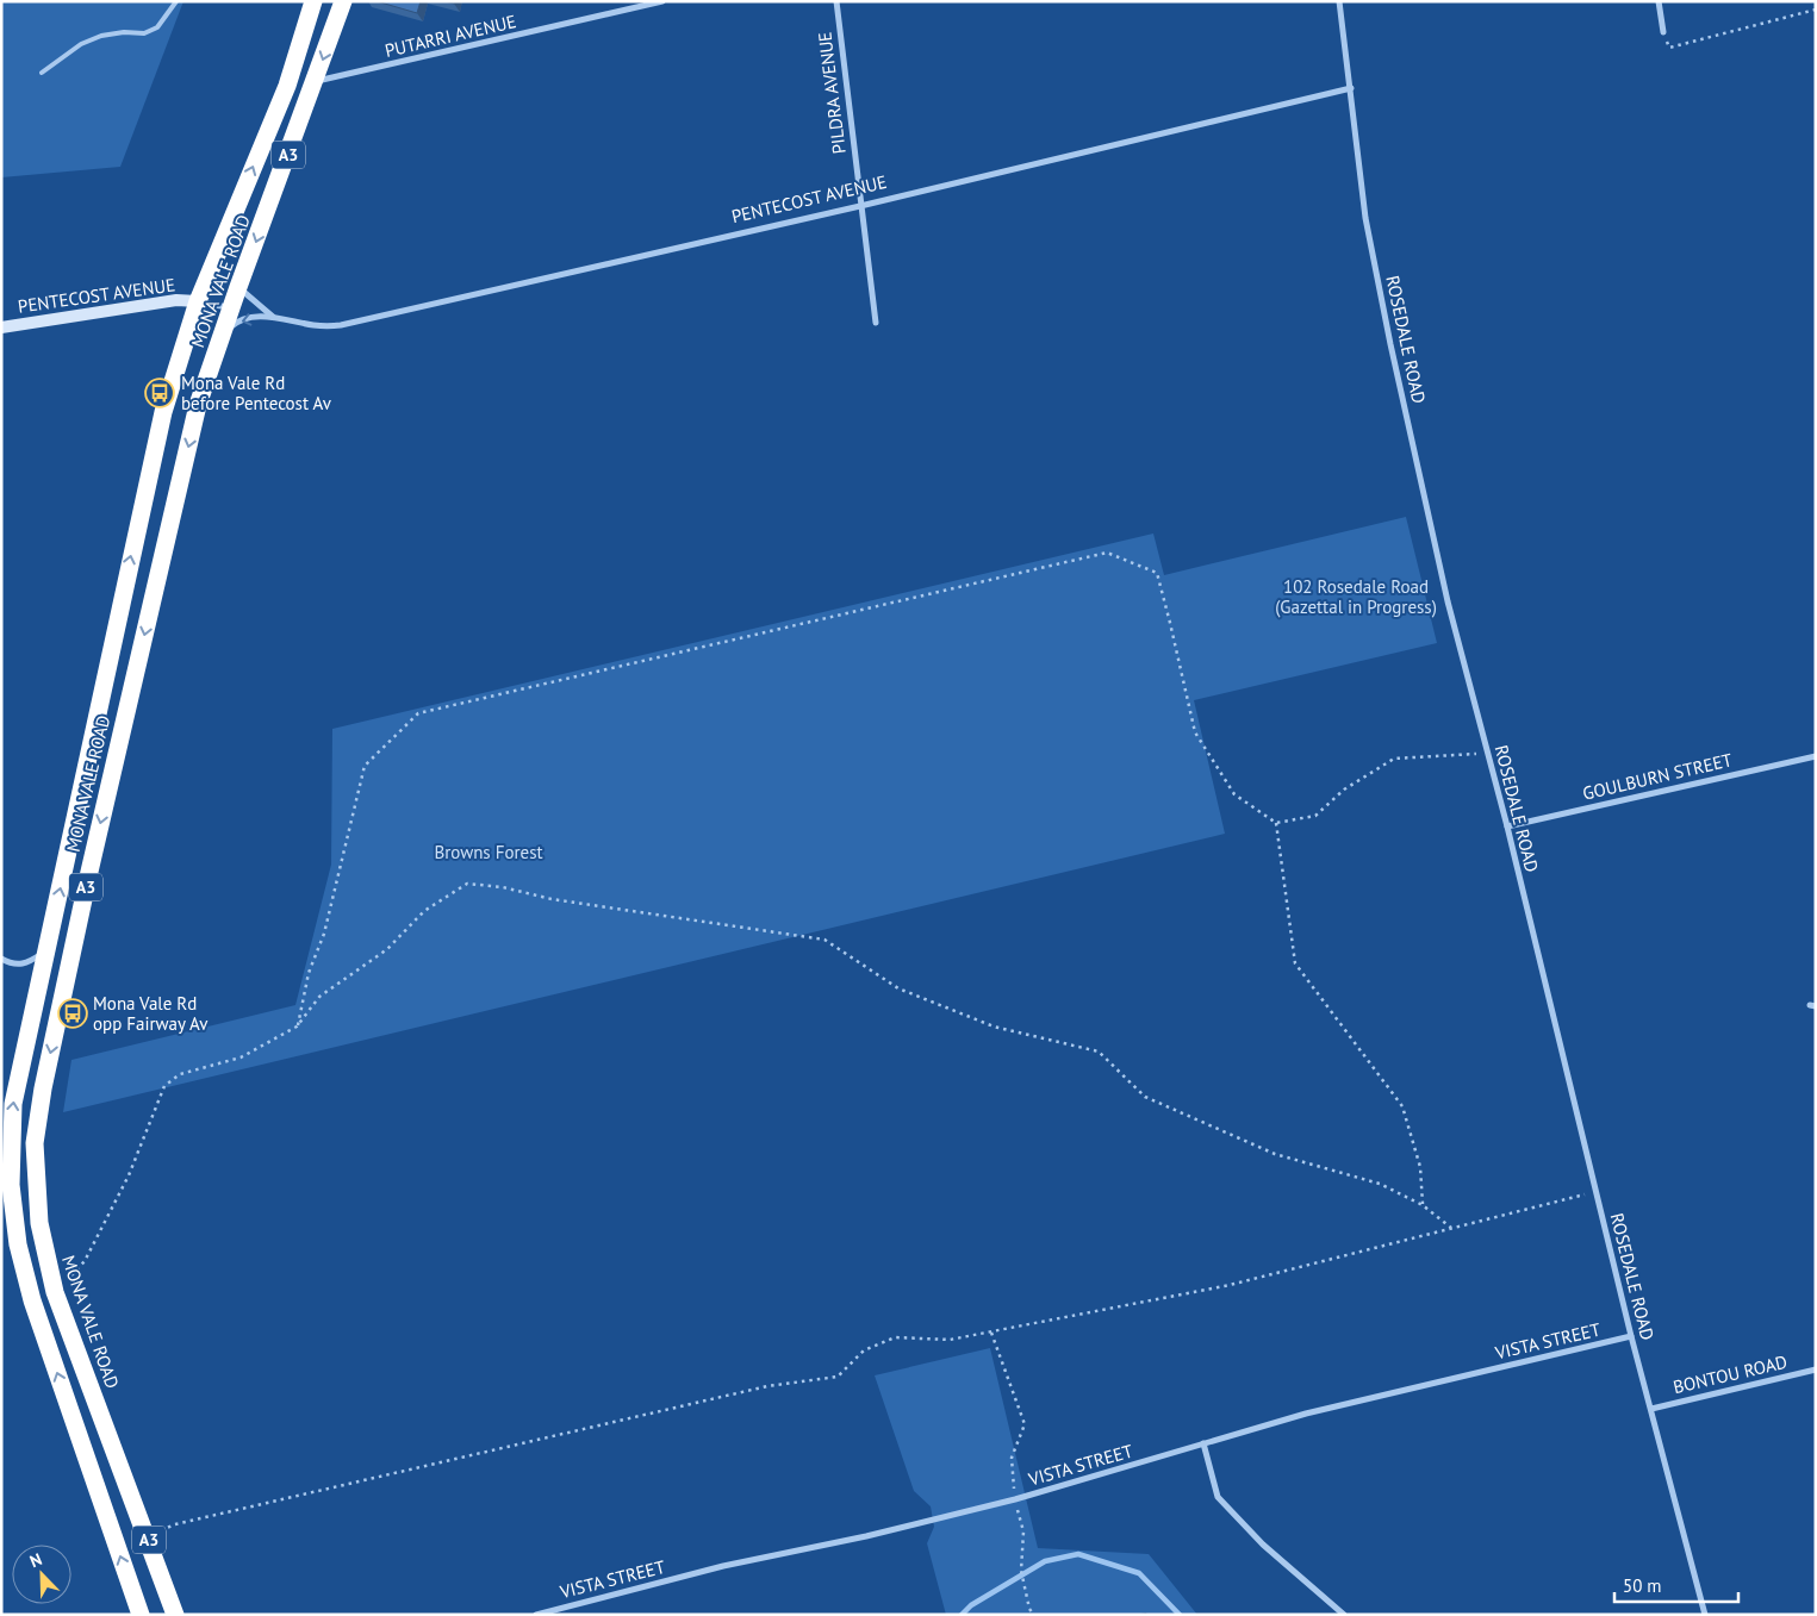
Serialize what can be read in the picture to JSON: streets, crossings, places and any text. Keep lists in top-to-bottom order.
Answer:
{
  "streets": {
    "highway": ["A3", "MONA VALE ROAD"],
    "street": [
      "PUTARRI AVENUE",
      "PILDRA AVENUE",
      "PENTECOST AVENUE",
      "ROSEDALE ROAD",
      "GOULBURN STREET",
      "VISTA STREET",
      "BONTOU ROAD"
    ]
  },
  "crossings": [
    ["PUTARRI AVENUE", "MONA VALE ROAD"],
    ["PILDRA AVENUE", "PENTECOST AVENUE"],
    ["PENTECOST AVENUE", "MONA VALE ROAD"],
    ["PENTECOST AVENUE", "ROSEDALE ROAD"],
    ["ROSEDALE ROAD", "GOULBURN STREET"],
    ["ROSEDALE ROAD", "VISTA STREET"],
    ["ROSEDALE ROAD", "BONTOU ROAD"]
  ],
  "parks": ["102 Rosedale Road (Gazettal in Progress)", "Browns Forest"],
  "places": {
    "bus stop": ["Mona Vale Rd before Pentecost Av", "Mona Vale Rd opp Fairway Av"]
  },
  "scale_bar": "50 m",
  "north": "top left"
}
